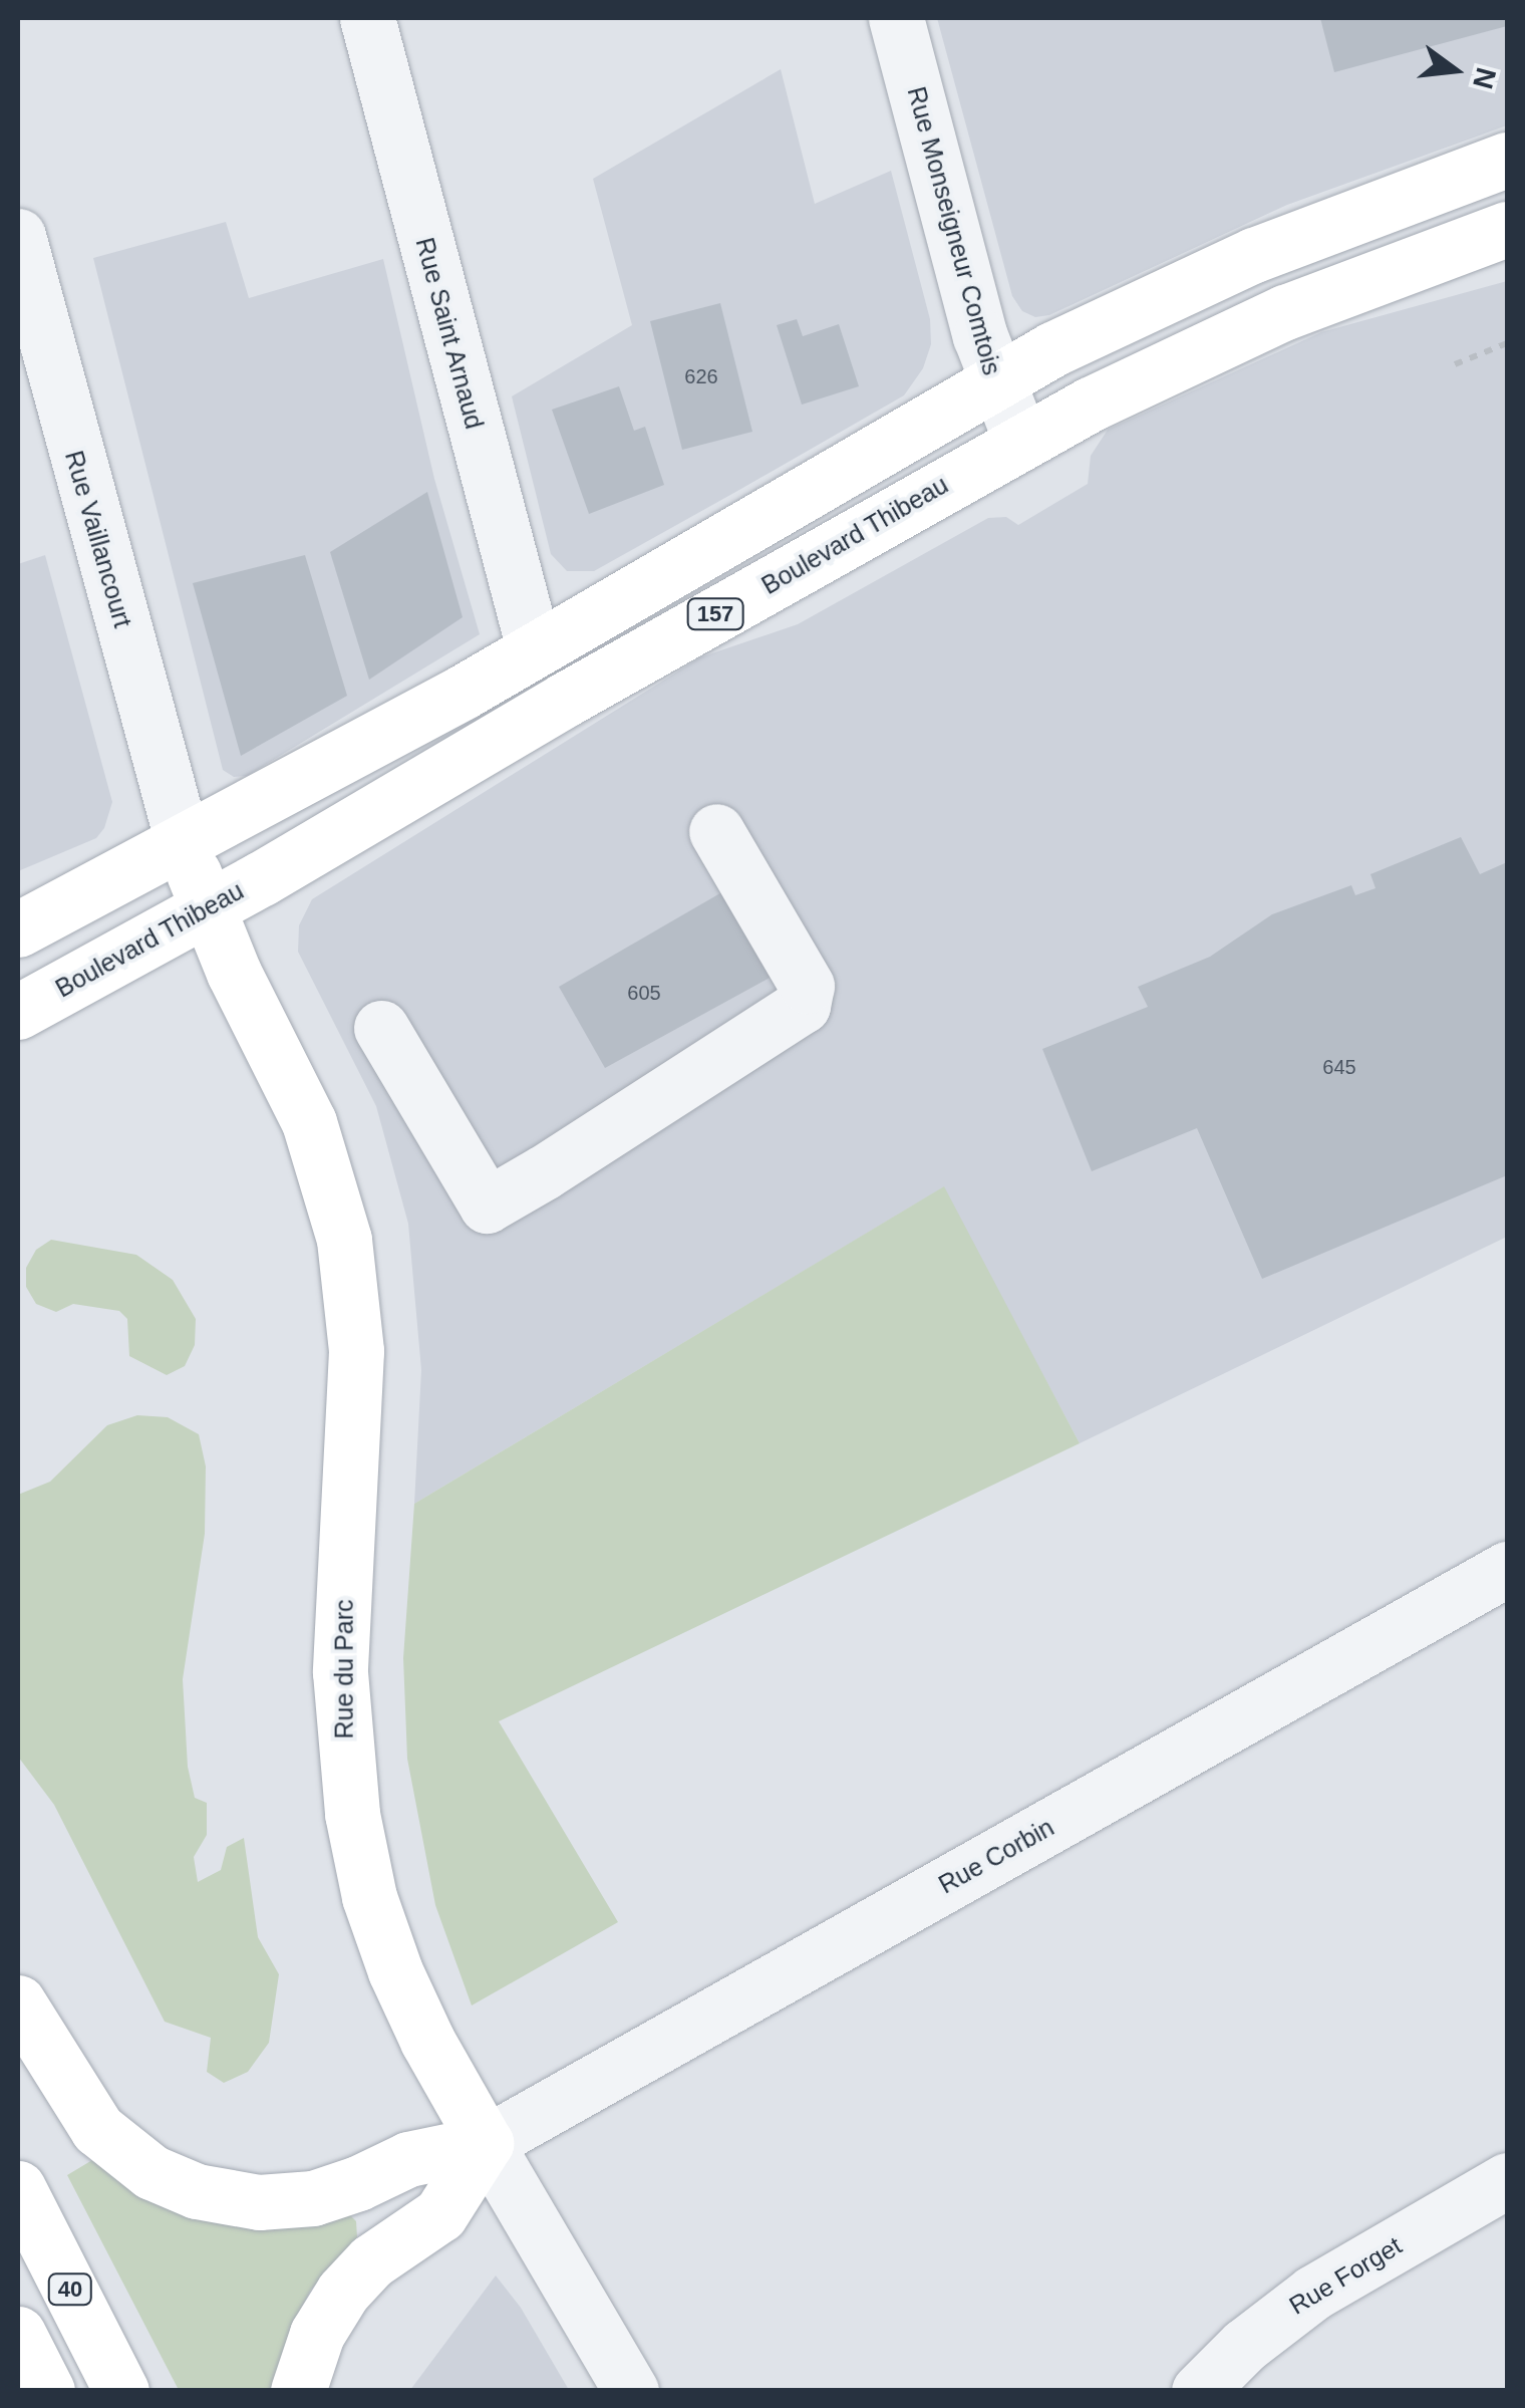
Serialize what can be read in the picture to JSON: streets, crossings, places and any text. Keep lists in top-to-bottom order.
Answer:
{
  "streets": {
    "main road": [
      "Boulevard Thibeau",
      "157",
      "Rue du Parc",
      "40"
    ],
    "street": [
      "Rue Monseigneur Comtois",
      "Rue Saint Arnaud",
      "Rue Vaillancourt",
      "Rue Corbin",
      "Rue Forget"
    ]
  },
  "crossings": [
    ["Rue Monseigneur Comtois", "Boulevard Thibeau"],
    ["Rue Monseigneur Comtois", "157"],
    ["Rue Saint Arnaud", "157"],
    ["Boulevard Thibeau", "Rue du Parc"],
    ["Rue Vaillancourt", "157"],
    ["Rue Vaillancourt", "Rue du Parc"],
    ["157", "Rue du Parc"],
    ["Rue du Parc", "Rue Corbin"]
  ],
  "house_numbers": ["626", "605", "645"],
  "north": "right"
}
